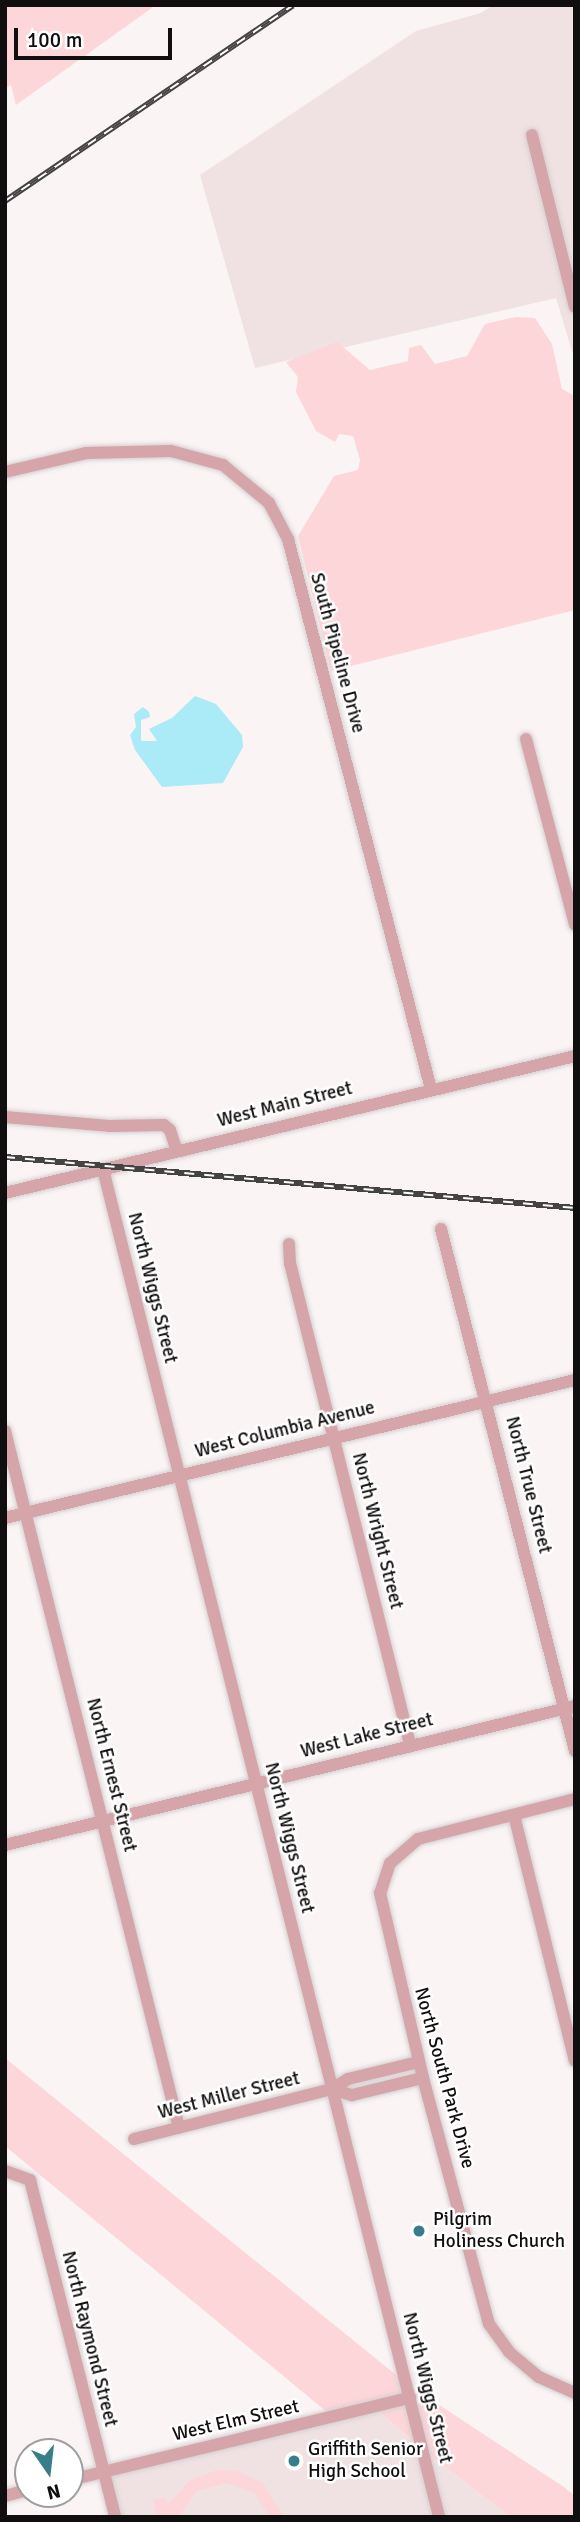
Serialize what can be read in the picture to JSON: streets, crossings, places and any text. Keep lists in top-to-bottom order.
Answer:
{
  "streets": {
    "street": [
      "South Pipeline Drive",
      "West Main Street",
      "North Wiggs Street",
      "West Columbia Avenue",
      "North True Street",
      "North Wright Street",
      "West Lake Street",
      "North Ernest Street",
      "North South Park Drive",
      "West Miller Street",
      "North Raymond Street",
      "West Elm Street"
    ]
  },
  "crossings": [
    ["South Pipeline Drive", "West Main Street"],
    ["West Main Street", "North Wiggs Street"],
    ["North Wiggs Street", "West Columbia Avenue"],
    ["North Wiggs Street", "West Lake Street"],
    ["North Wiggs Street", "West Miller Street"],
    ["North Wiggs Street", "West Elm Street"],
    ["West Columbia Avenue", "North True Street"],
    ["West Columbia Avenue", "North Wright Street"],
    ["West Columbia Avenue", "North Ernest Street"],
    ["North True Street", "West Lake Street"],
    ["North Wright Street", "West Lake Street"],
    ["West Lake Street", "North Ernest Street"],
    ["North Ernest Street", "West Miller Street"],
    ["North South Park Drive", "West Miller Street"],
    ["North Raymond Street", "West Elm Street"]
  ],
  "places": ["Pilgrim Holiness Church", "Griffith Senior High School"],
  "scale_bar": "100 m",
  "north": "bottom"
}
